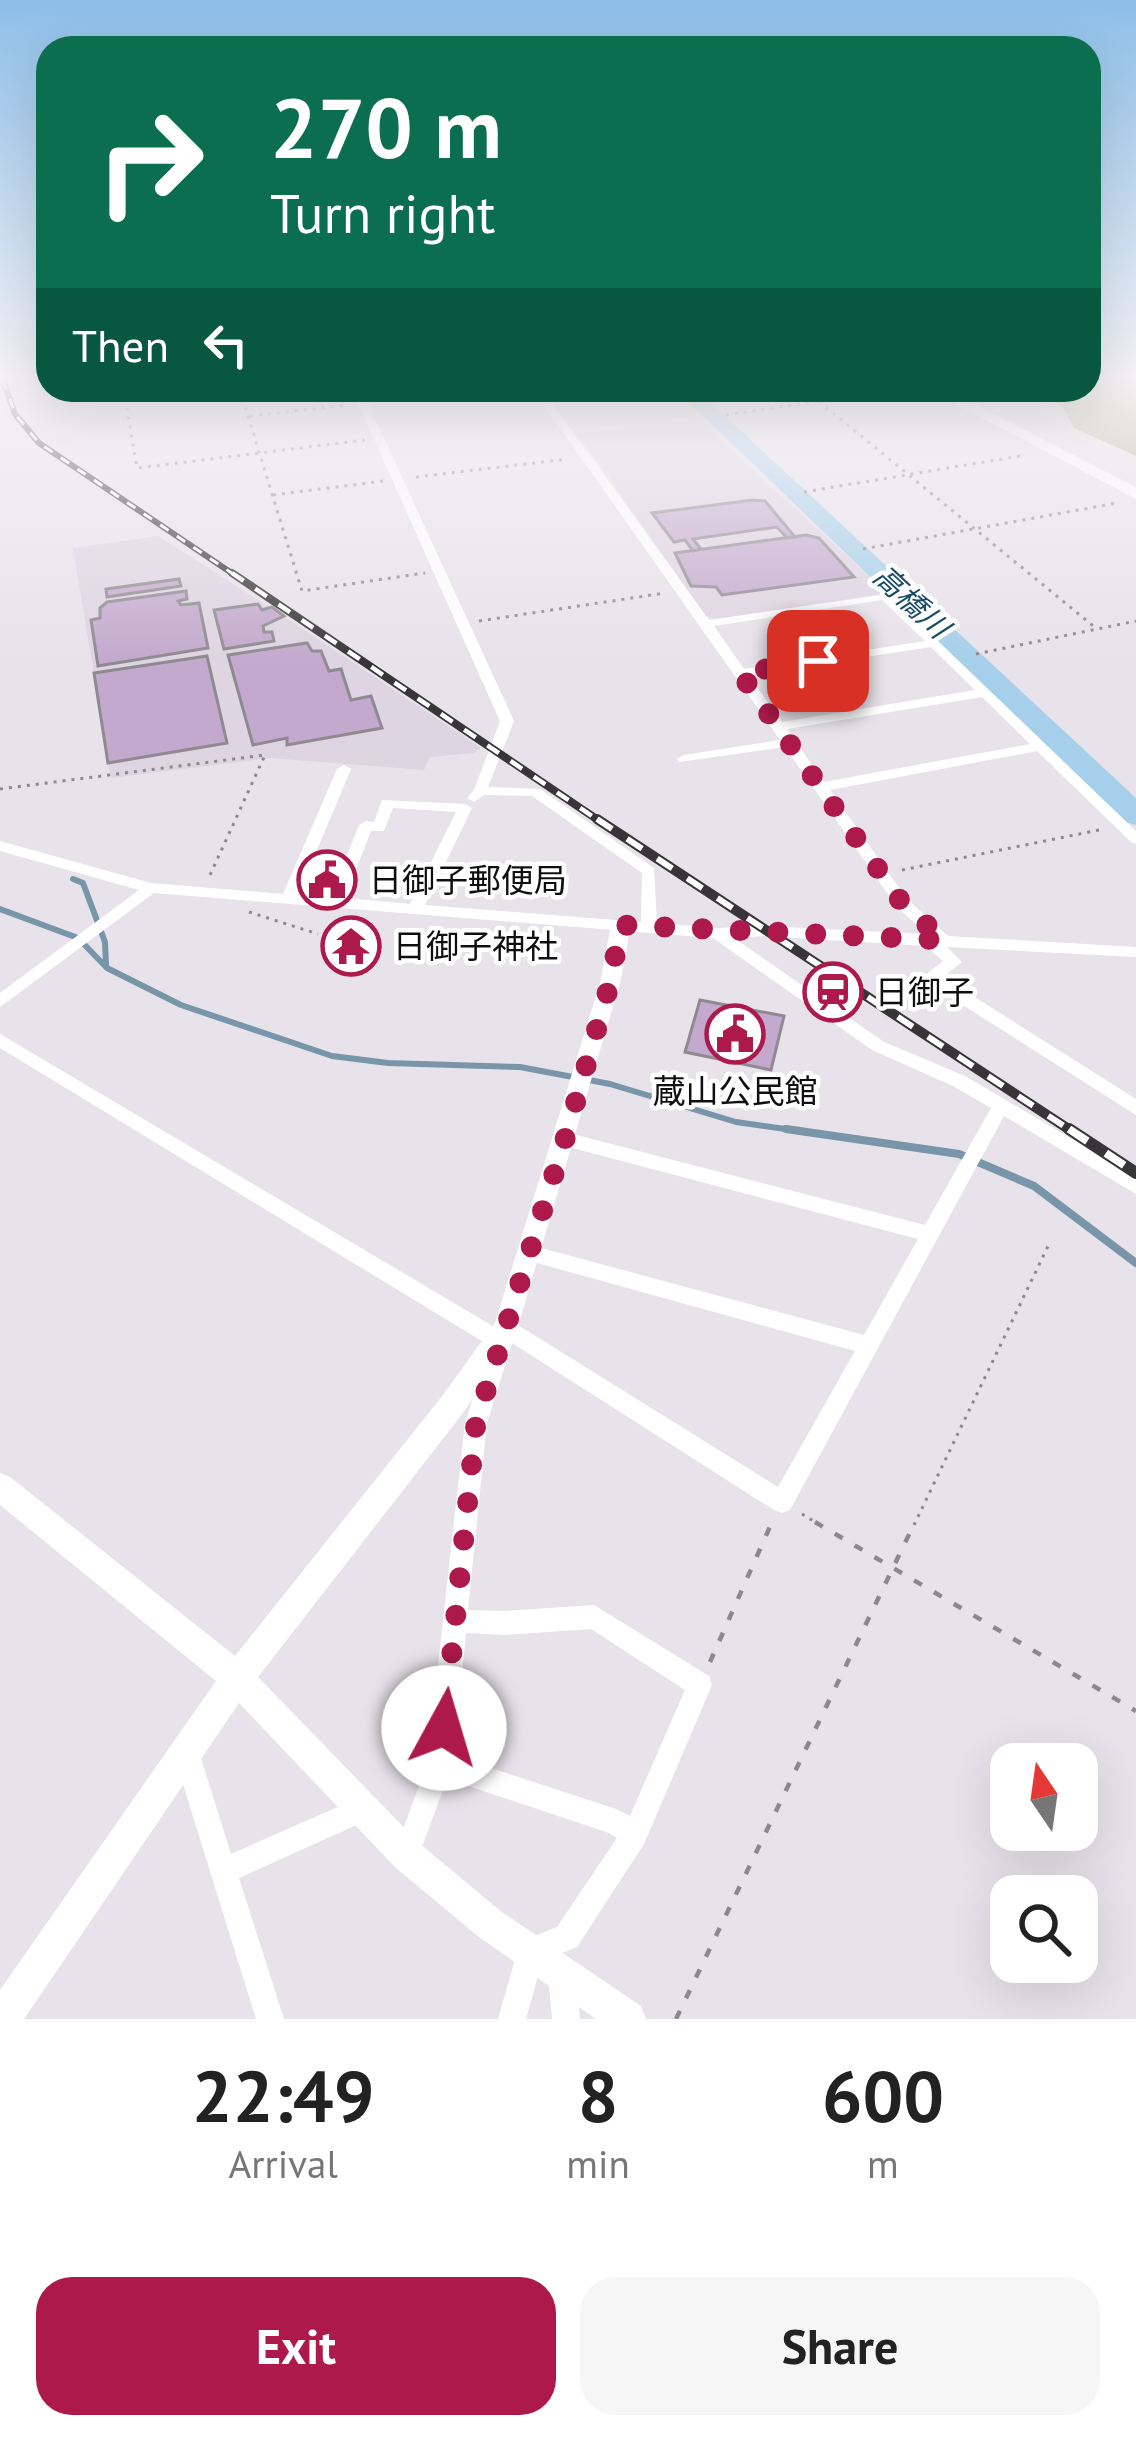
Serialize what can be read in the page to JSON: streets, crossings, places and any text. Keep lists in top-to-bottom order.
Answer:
{
  "water": ["高橋川"],
  "places": {
    "public building": ["日御子郵便局", "蔵山公民館"],
    "temple": ["日御子神社"],
    "station": ["日御子"]
  },
  "north": "top",
  "page": {
    "turn": ["270 m", "Turn right"],
    "then": "Then",
    "eta": [
      "22:49",
      "Arrival",
      "8",
      "min",
      "600",
      "m"
    ],
    "buttons": ["Exit", "Share"]
  }
}
